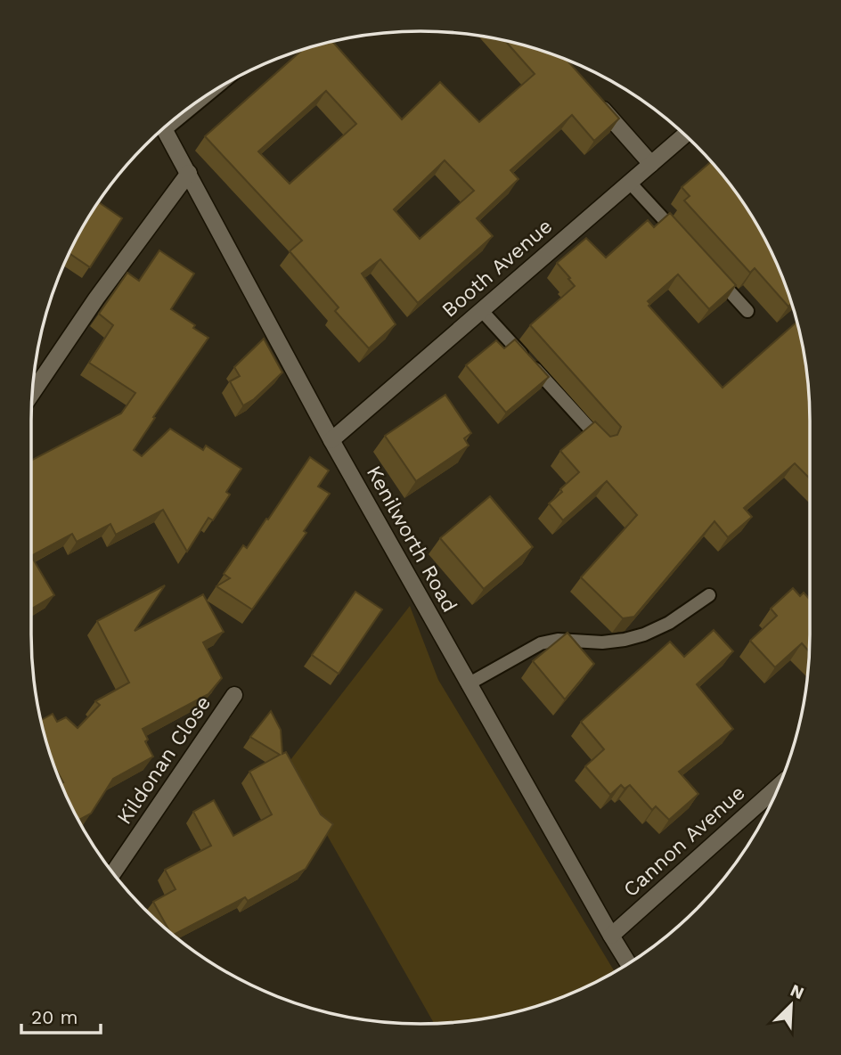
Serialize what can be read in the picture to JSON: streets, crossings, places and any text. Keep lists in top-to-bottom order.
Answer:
{
  "streets": {
    "street": [
      "Booth Avenue",
      "Kenilworth Road",
      "Kildonan Close",
      "Cannon Avenue"
    ]
  },
  "crossings": [
    ["Booth Avenue", "Kenilworth Road"],
    ["Kenilworth Road", "Cannon Avenue"]
  ],
  "scale_bar": "20 m",
  "north": "top right"
}
